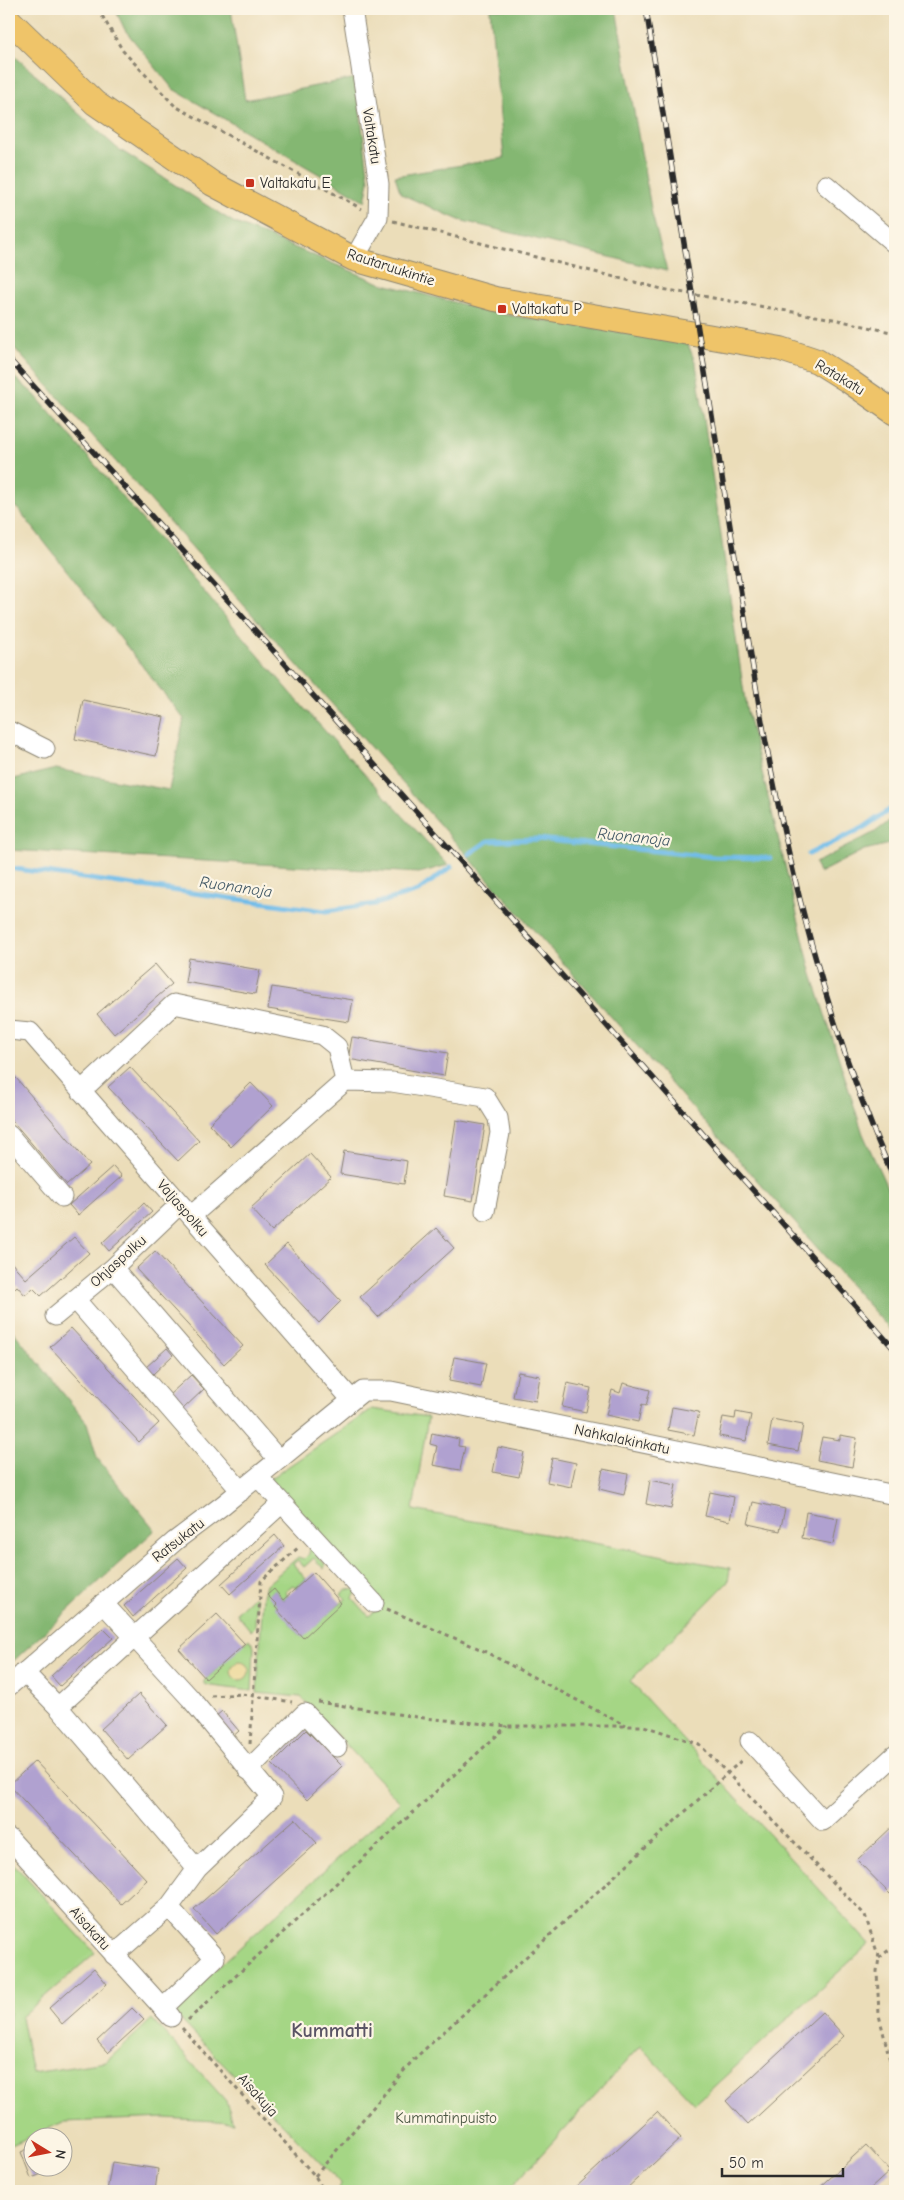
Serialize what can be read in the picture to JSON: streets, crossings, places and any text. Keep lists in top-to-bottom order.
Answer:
{
  "streets": {
    "main road": ["Rautaruukintie", "Ratakatu"],
    "street": [
      "Valtakatu",
      "Valjaspolku",
      "Ohjaspolku",
      "Nahkalakinkatu",
      "Ratsukatu",
      "Aisakatu"
    ],
    "path": ["Aisakuja"]
  },
  "crossings": [
    ["Valtakatu", "Rautaruukintie"],
    ["Rautaruukintie", "Ratakatu"],
    ["Valjaspolku", "Ohjaspolku"],
    ["Valjaspolku", "Nahkalakinkatu"],
    ["Valjaspolku", "Ratsukatu"],
    ["Nahkalakinkatu", "Ratsukatu"],
    ["Aisakatu", "Aisakuja"]
  ],
  "districts": ["Kummatti"],
  "water": ["Ruonanoja"],
  "parks": ["Kummatinpuisto"],
  "places": {
    "transit": ["Valtakatu E", "Valtakatu P"]
  },
  "scale_bar": "50 m",
  "north": "right"
}
